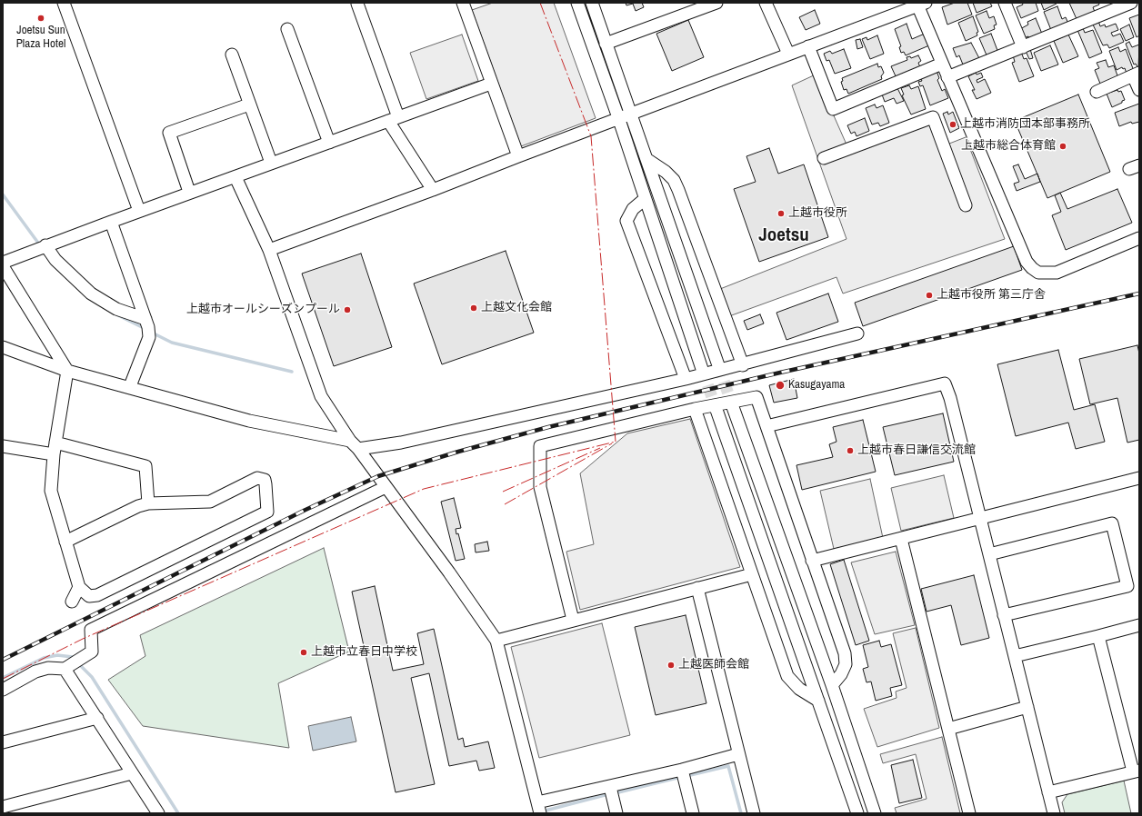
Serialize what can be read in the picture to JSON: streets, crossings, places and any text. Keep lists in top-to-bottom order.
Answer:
{
  "districts": ["Joetsu"],
  "places": [
    "Joetsu Sun Plaza Hotel",
    "上越市消防団本部事務所",
    "上越市総合体育館",
    "上越市役所",
    "上越市役所 第三庁舎",
    "上越文化会館",
    "上越市オールシーズンプール",
    "Kasugayama",
    "上越市春日謙信交流館",
    "上越市立春日中学校",
    "上越医師会館"
  ]
}
